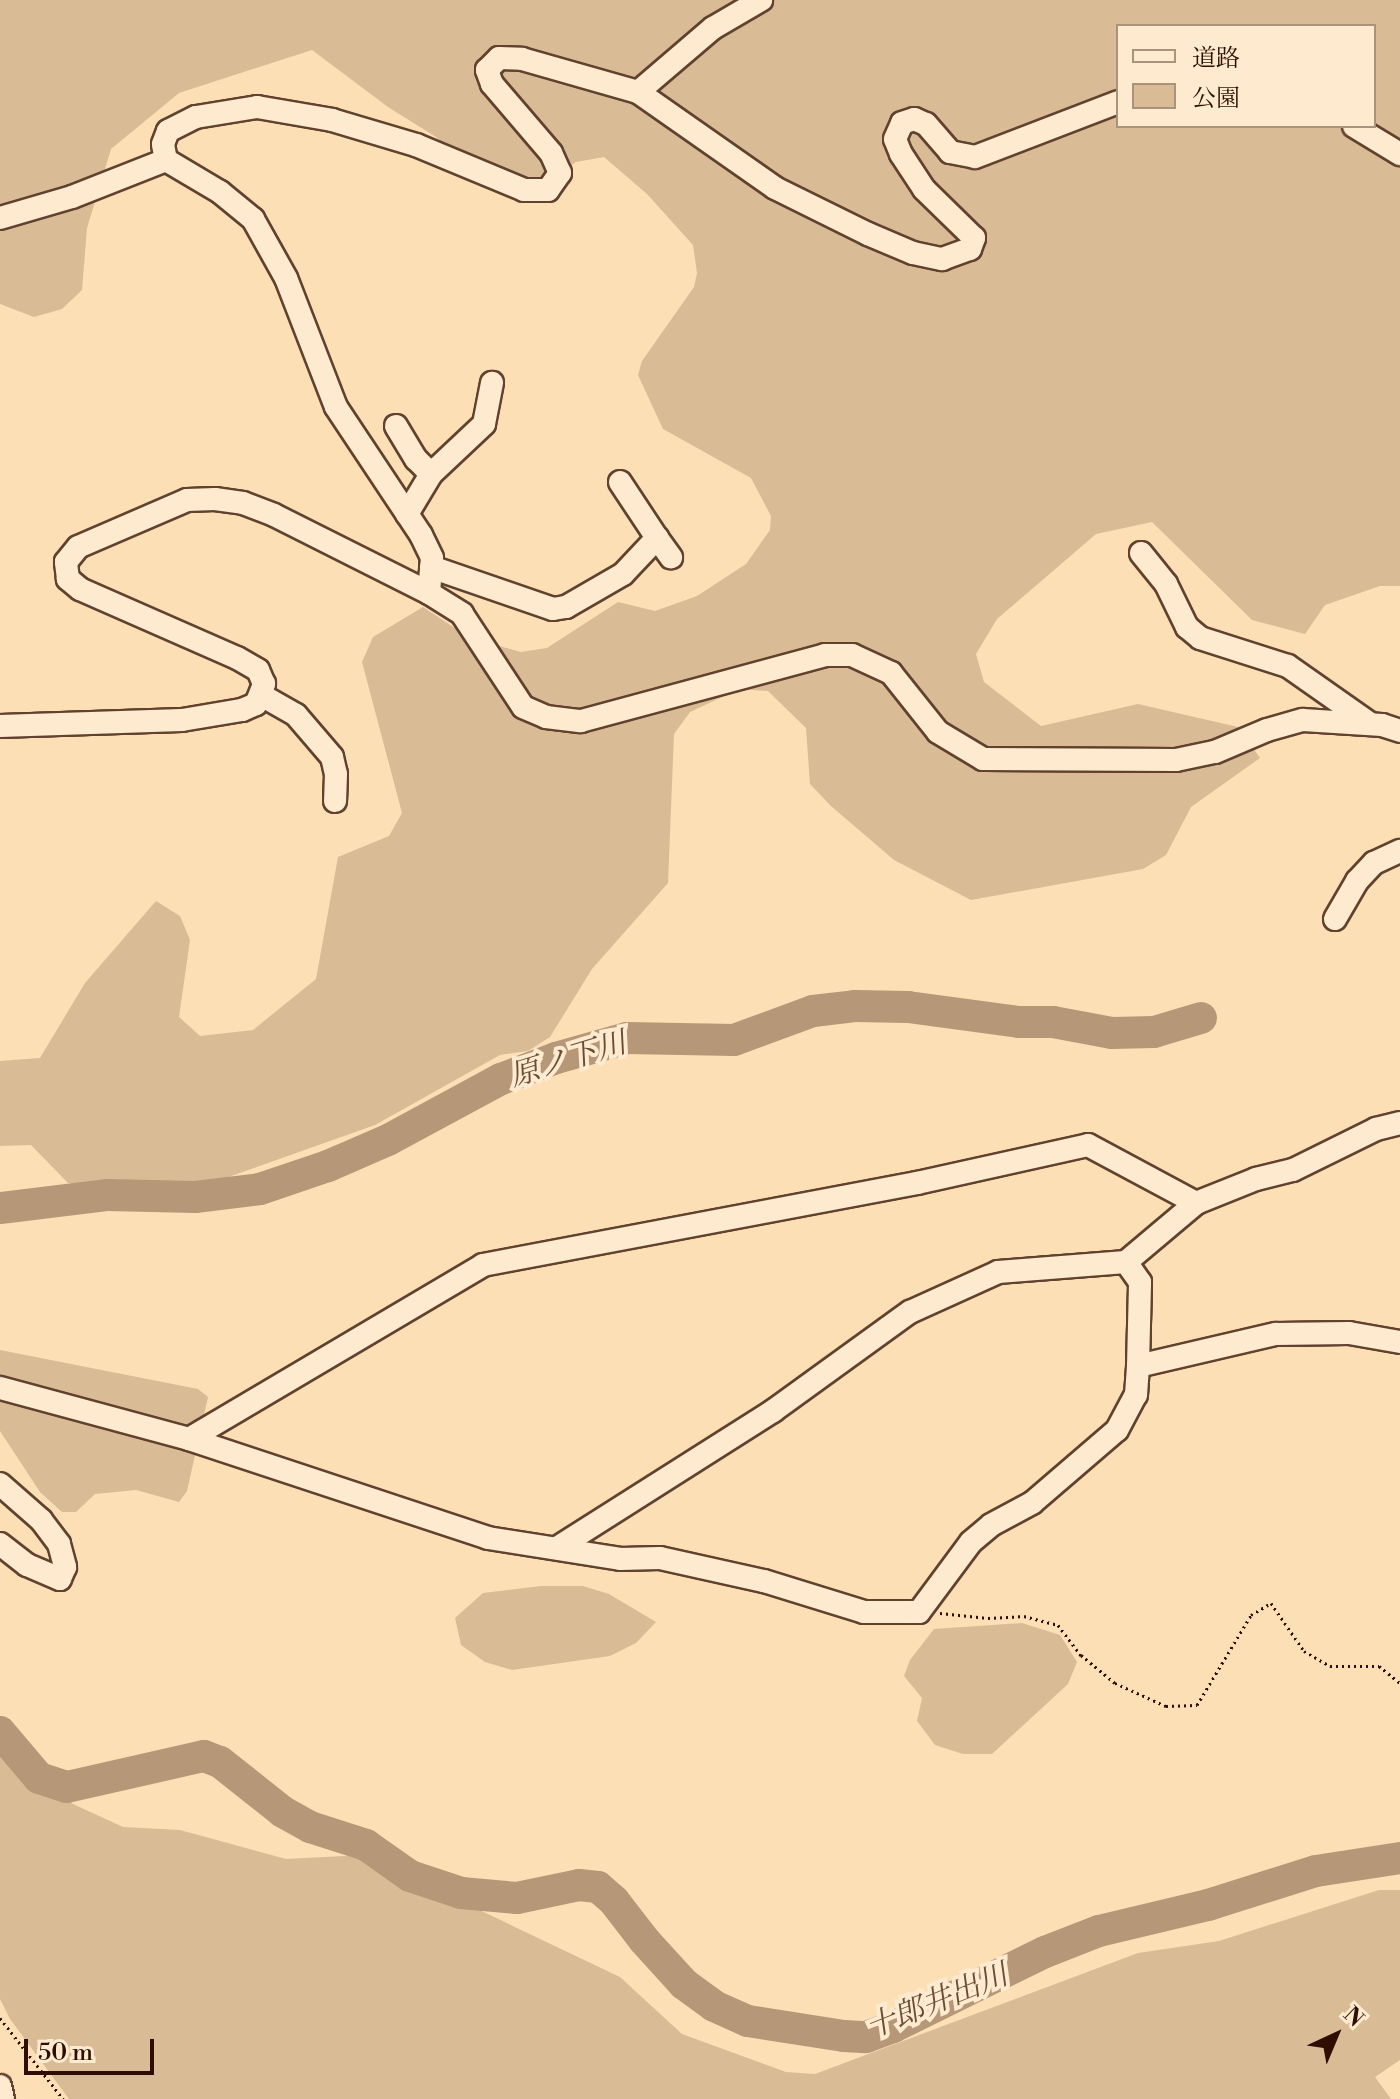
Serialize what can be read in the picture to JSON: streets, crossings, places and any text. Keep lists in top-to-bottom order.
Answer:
{
  "water": ["原ノ下川", "十郎井出川"],
  "legend": ["道路", "公園"],
  "scale_bar": "50 m",
  "north": "top right"
}
